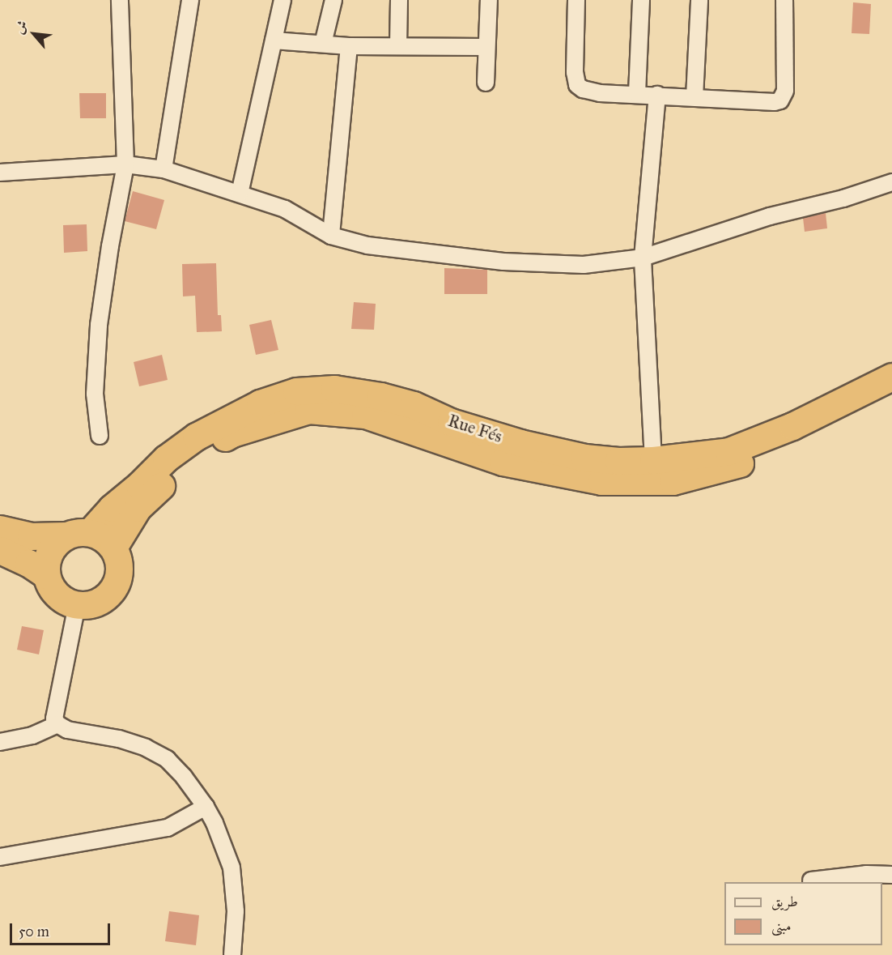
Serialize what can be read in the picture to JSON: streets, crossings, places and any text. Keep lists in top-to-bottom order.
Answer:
{
  "streets": {
    "highway": ["Rue Fés"]
  },
  "legend": ["طريق", "مبنى"],
  "scale_bar": "50 m",
  "north": "top left"
}
